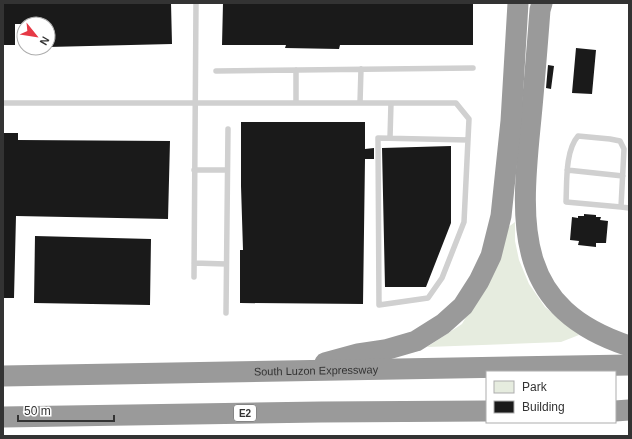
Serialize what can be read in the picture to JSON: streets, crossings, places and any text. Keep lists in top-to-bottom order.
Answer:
{
  "streets": {
    "highway": ["South Luzon Expressway", "E2"]
  },
  "legend": ["Park", "Building"],
  "scale_bar": "50 m",
  "north": "bottom right"
}
